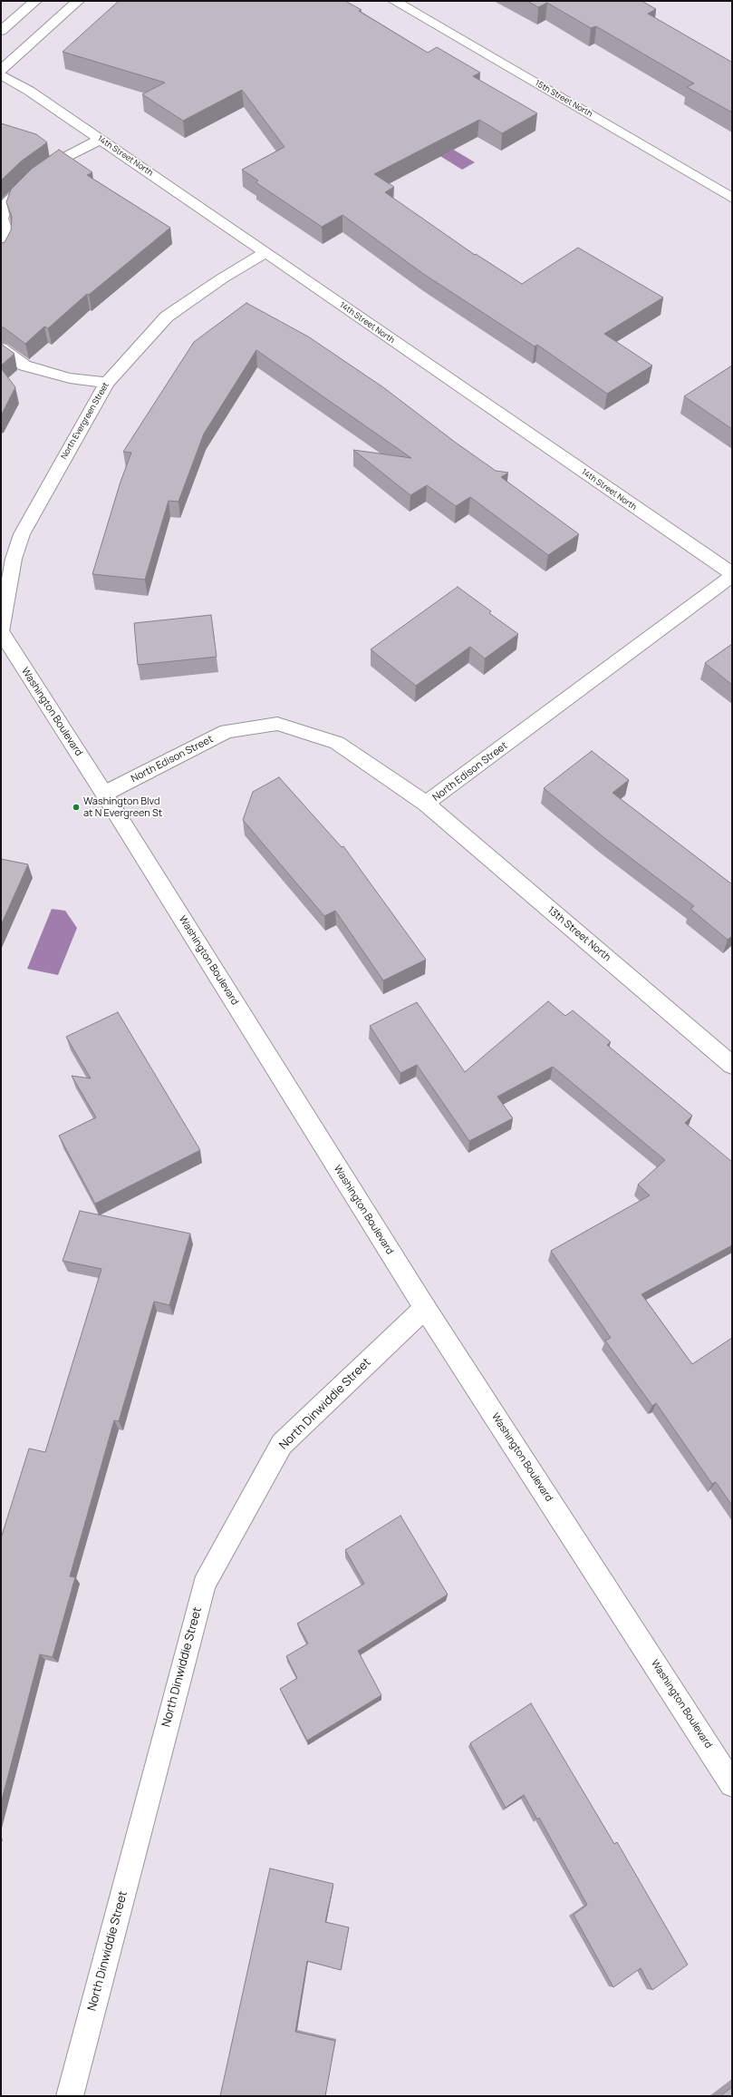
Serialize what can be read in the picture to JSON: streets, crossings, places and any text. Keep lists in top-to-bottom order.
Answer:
{
  "streets": {
    "street": [
      "15th Street North",
      "14th Street North",
      "North Evergreen Street",
      "Washington Boulevard",
      "North Edison Street",
      "13th Street North",
      "North Dinwiddie Street"
    ]
  },
  "crossings": [
    ["14th Street North", "North Evergreen Street"],
    ["14th Street North", "North Edison Street"],
    ["North Evergreen Street", "Washington Boulevard"],
    ["Washington Boulevard", "North Edison Street"],
    ["Washington Boulevard", "North Dinwiddie Street"],
    ["North Edison Street", "13th Street North"]
  ],
  "places": ["Washington Blvd at N Evergreen St"]
}
